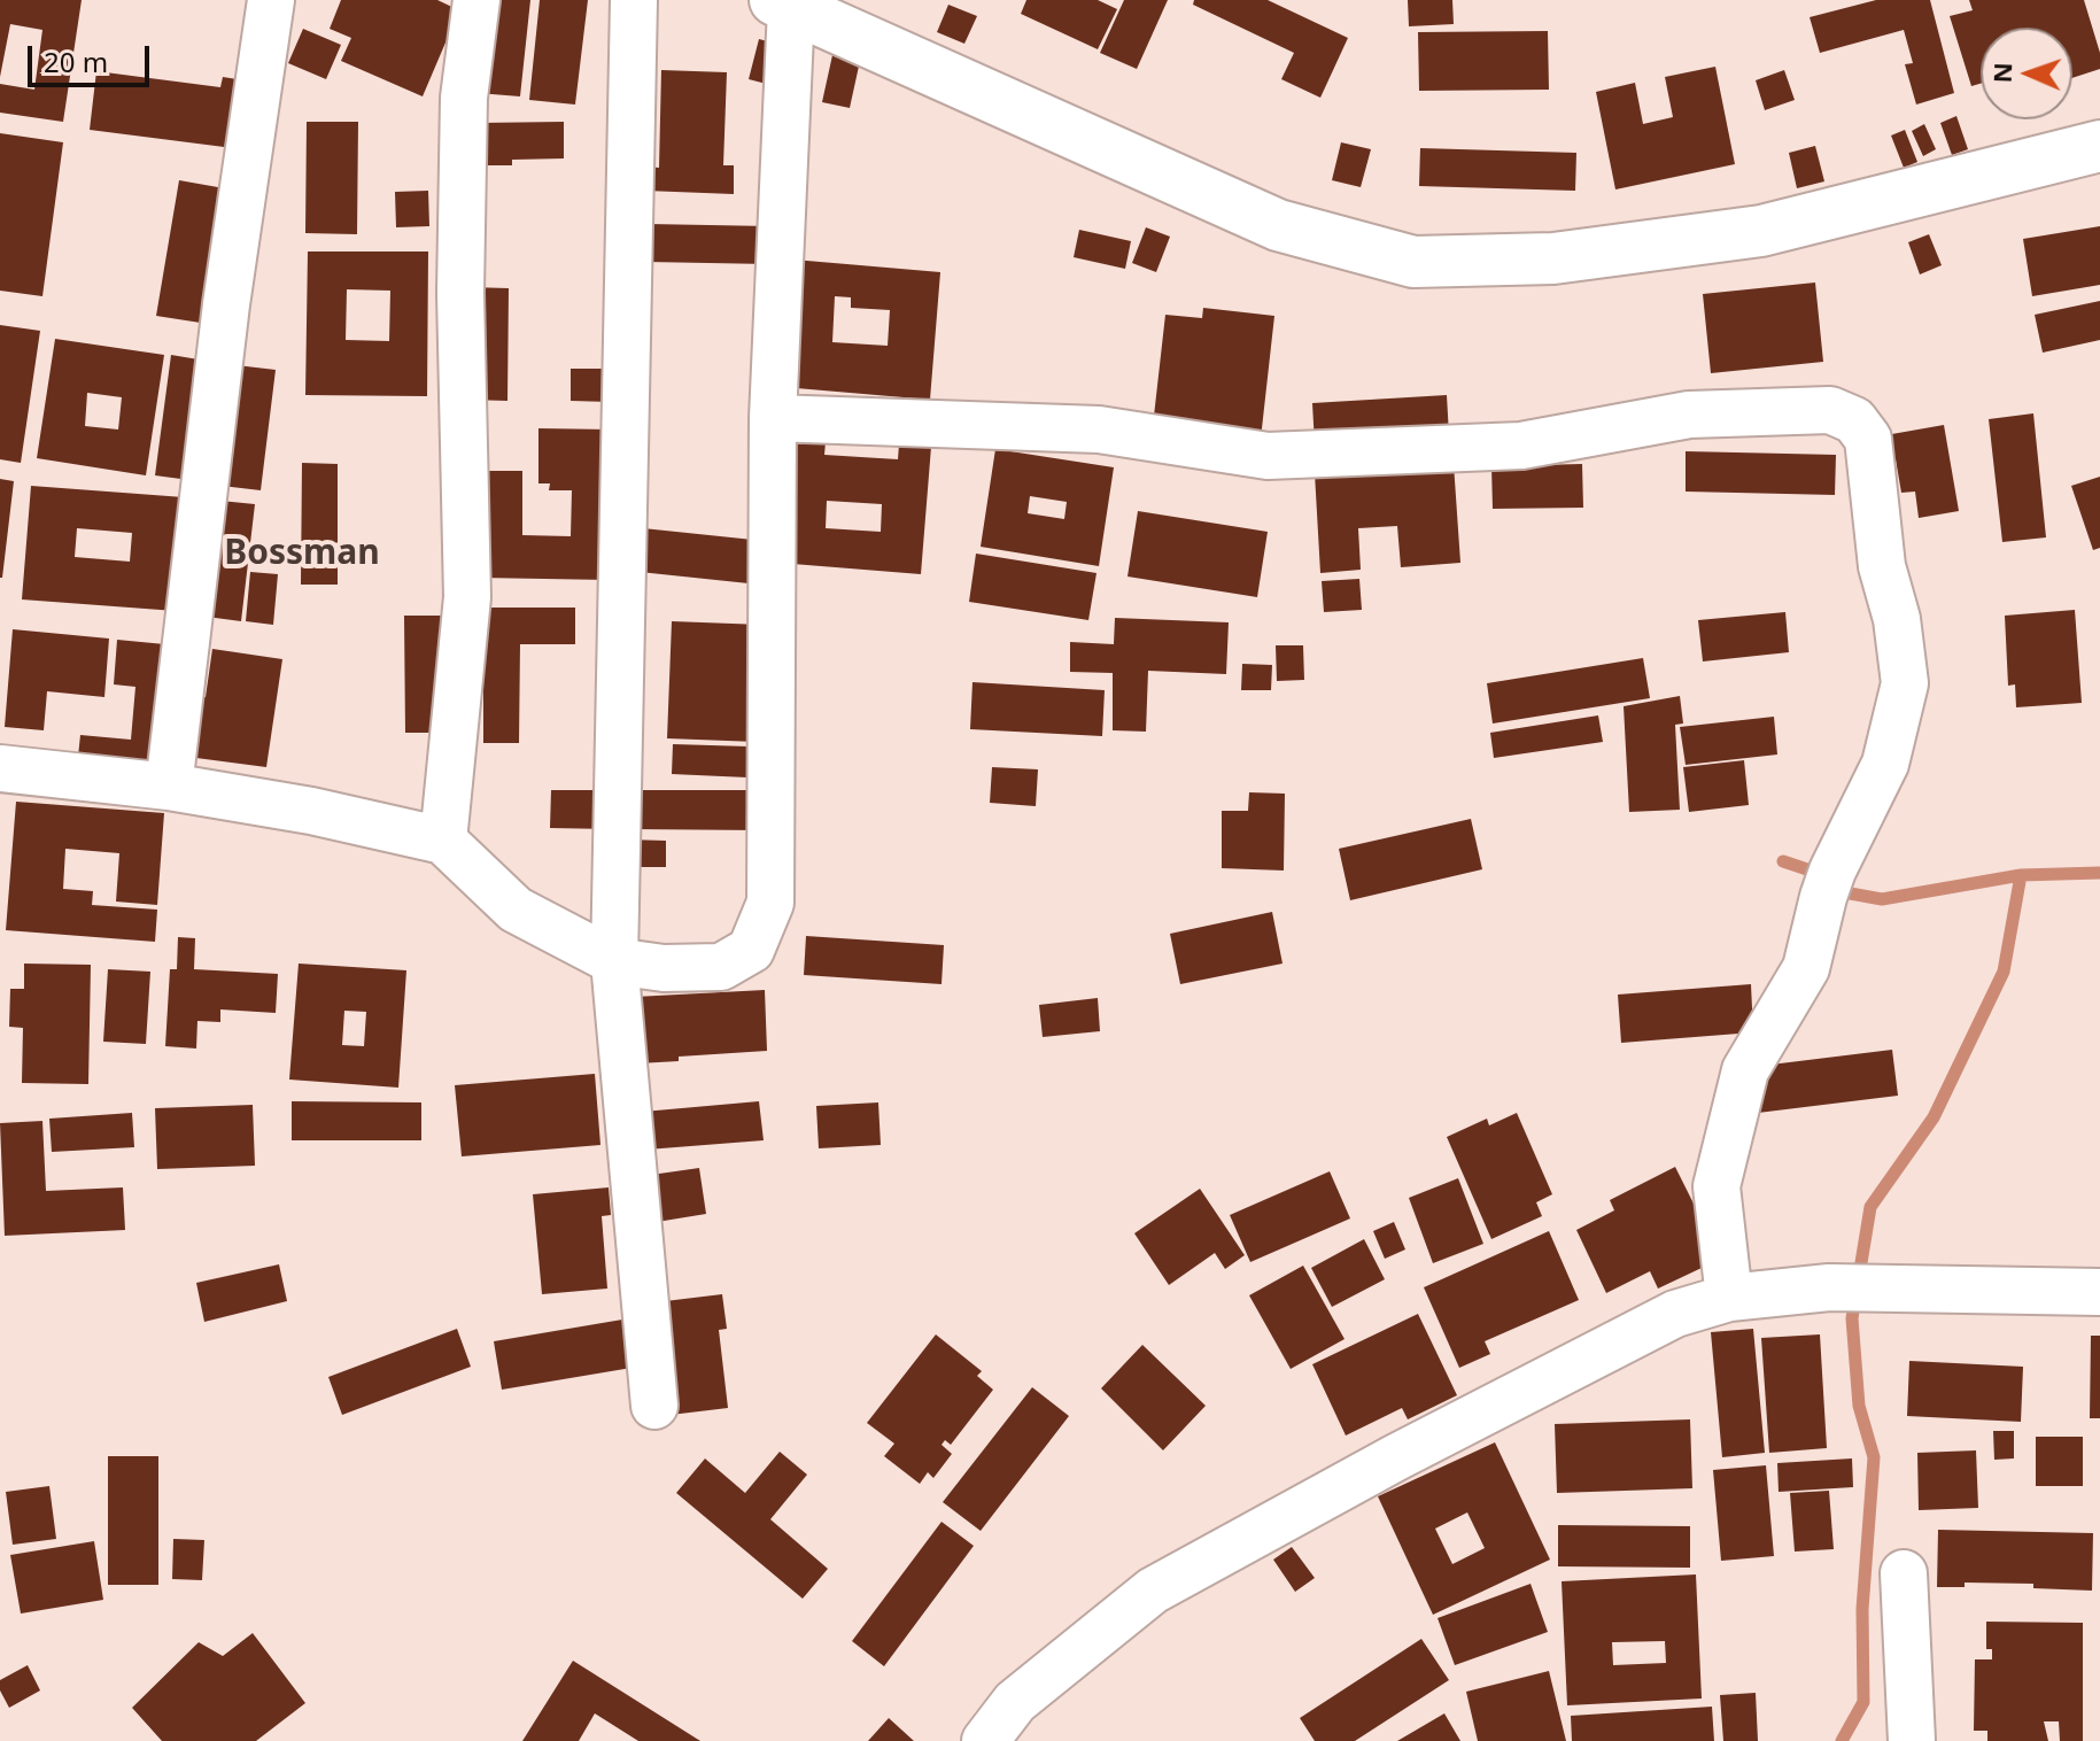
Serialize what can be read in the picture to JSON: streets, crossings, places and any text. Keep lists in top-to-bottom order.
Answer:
{
  "districts": ["Bossman"],
  "scale_bar": "20 m",
  "north": "left"
}
